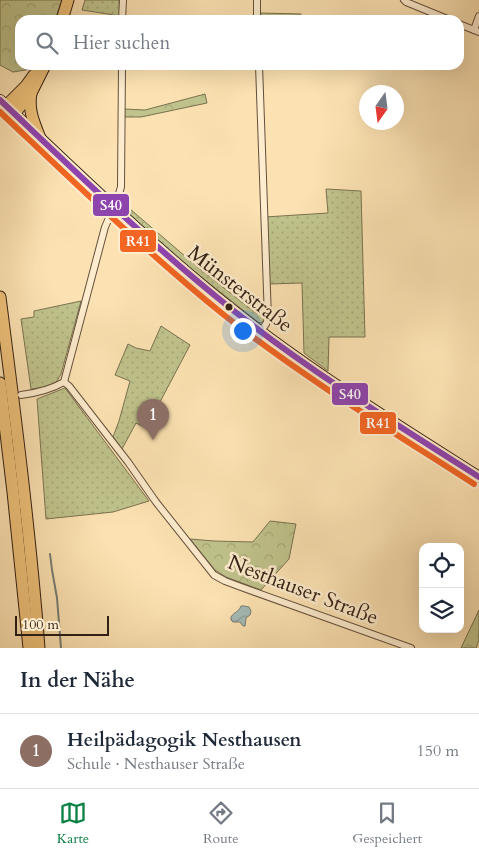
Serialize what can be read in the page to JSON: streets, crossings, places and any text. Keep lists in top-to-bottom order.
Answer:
{
  "streets": {
    "main road": ["Münsterstraße"],
    "street": ["Nesthauser Straße"]
  },
  "lines": ["transit line S40", "transit line R41"],
  "scale_bar": "100 m",
  "north": "bottom",
  "page": {
    "search": "Hier suchen",
    "pins": "1",
    "scale": "100 m",
    "heading": "In der Nähe",
    "list": [
      {
        "mark": "1",
        "name": "Heilpädagogik Nesthausen",
        "note": "Schule · Nesthauser Straße",
        "value": "150 m"
      }
    ],
    "nav": ["Karte", "Route", "Gespeichert"]
  }
}
